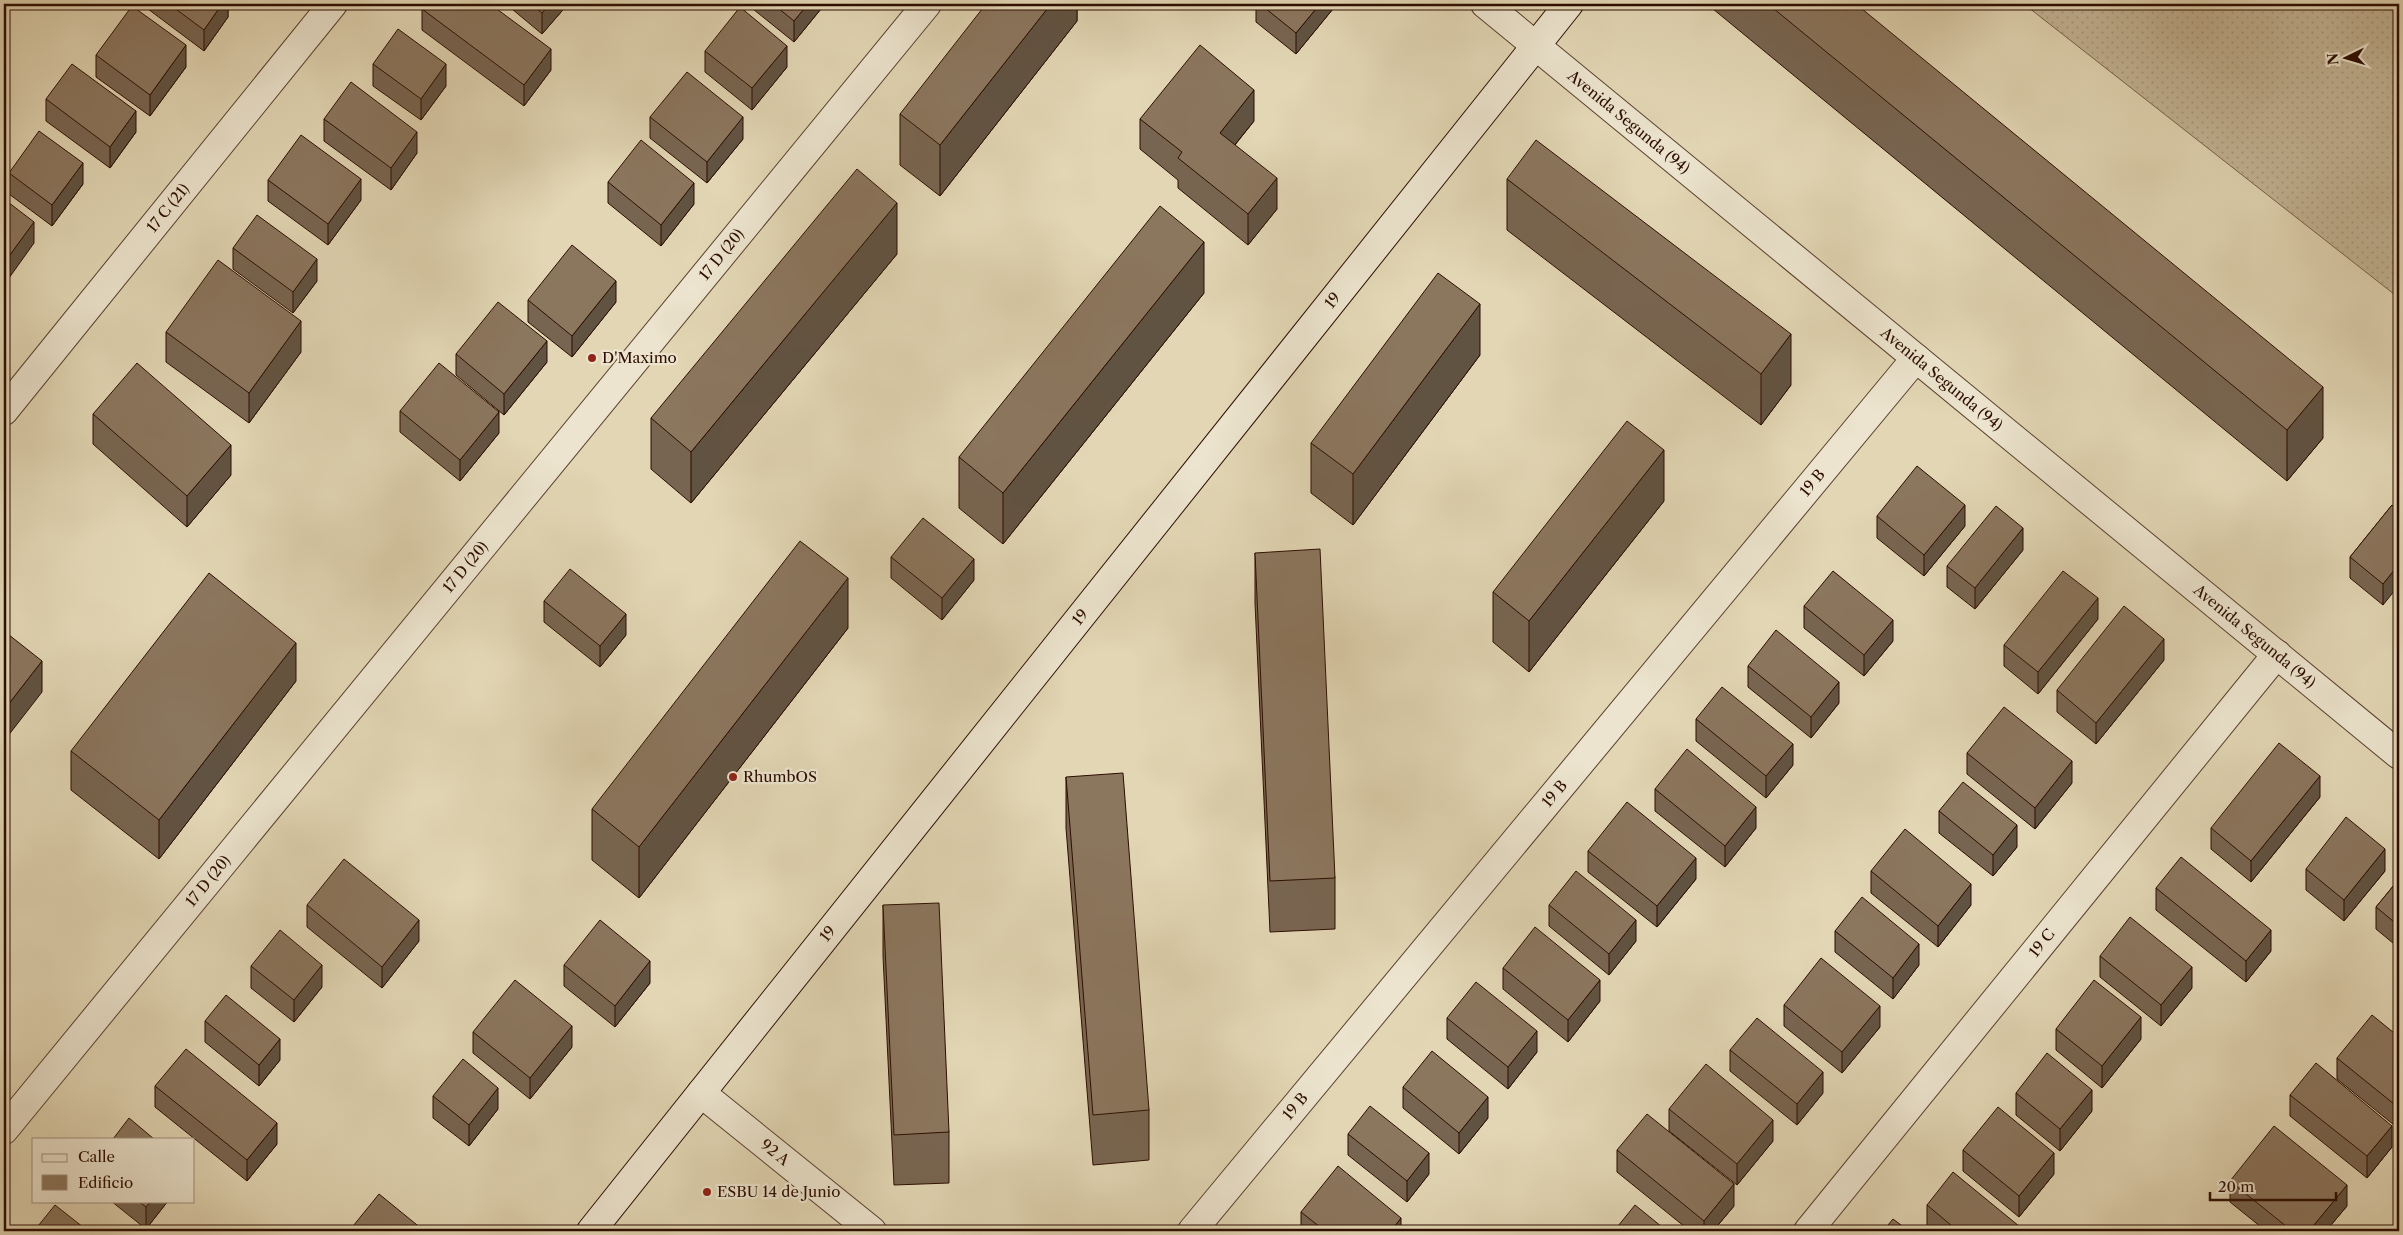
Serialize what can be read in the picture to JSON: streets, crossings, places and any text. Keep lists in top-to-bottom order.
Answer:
{
  "streets": {
    "street": [
      "Avenida Segunda (94)",
      "17 C (21)",
      "17 D (20)",
      "19",
      "19 B",
      "19 C",
      "92 A"
    ]
  },
  "crossings": [
    ["Avenida Segunda (94)", "19"],
    ["Avenida Segunda (94)", "19 B"],
    ["Avenida Segunda (94)", "19 C"],
    ["19", "92 A"]
  ],
  "places": ["D'Maximo", "RhumbOS", "ESBU 14 de Junio"],
  "legend": ["Calle", "Edificio"],
  "scale_bar": "20 m",
  "north": "left"
}
